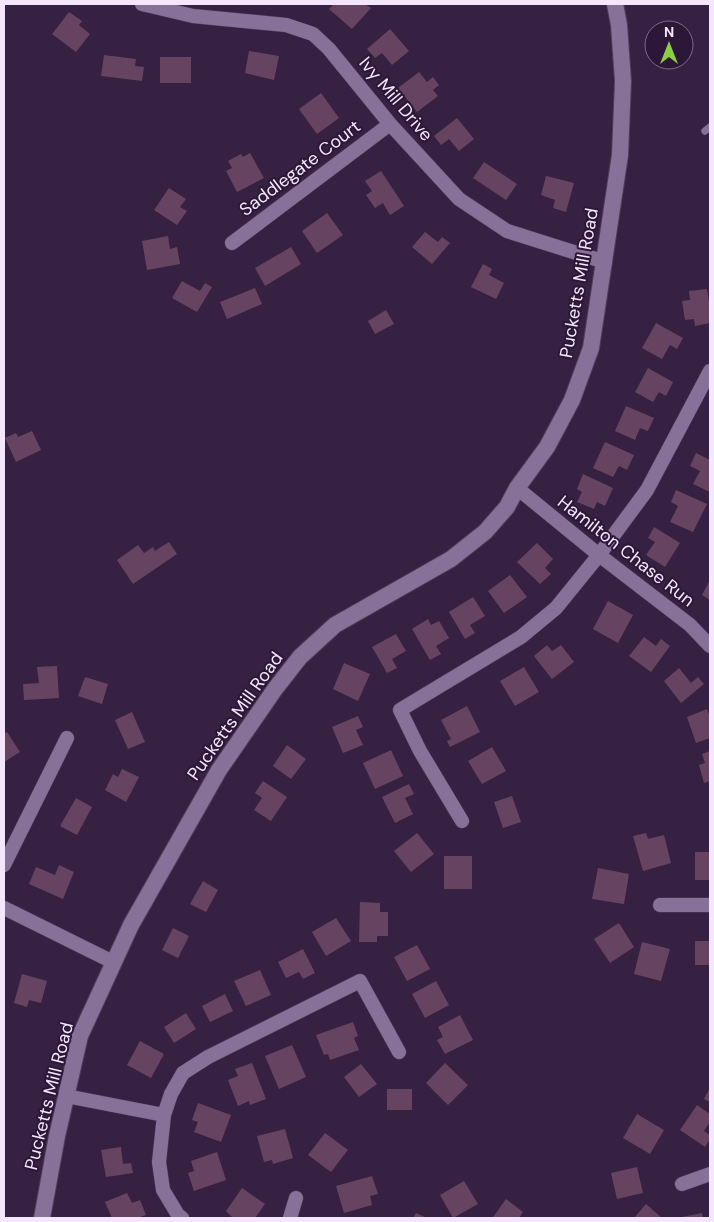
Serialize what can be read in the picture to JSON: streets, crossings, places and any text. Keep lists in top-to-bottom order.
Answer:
{
  "streets": {
    "street": [
      "Ivy Mill Drive",
      "Saddlegate Court",
      "Pucketts Mill Road",
      "Hamilton Chase Run"
    ]
  },
  "crossings": [
    ["Ivy Mill Drive", "Saddlegate Court"],
    ["Ivy Mill Drive", "Pucketts Mill Road"],
    ["Pucketts Mill Road", "Hamilton Chase Run"]
  ],
  "north": "top"
}
